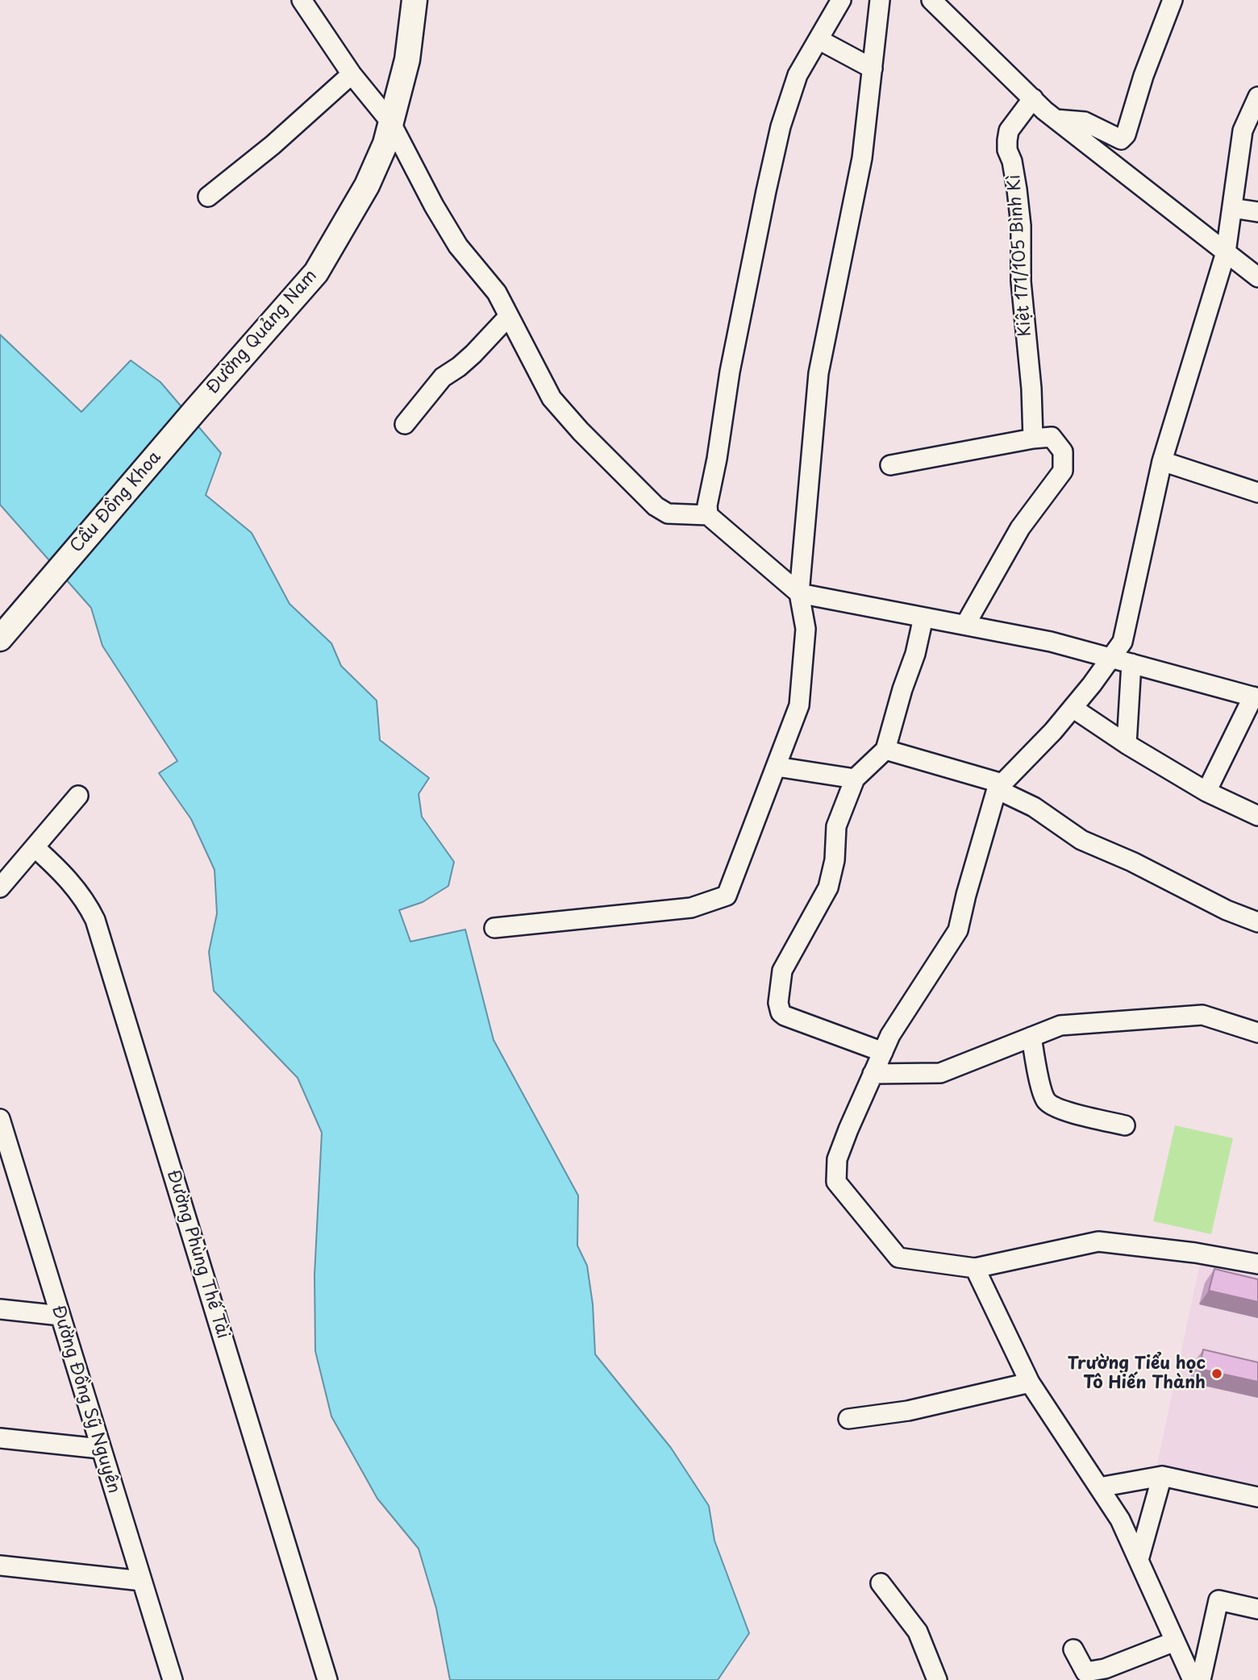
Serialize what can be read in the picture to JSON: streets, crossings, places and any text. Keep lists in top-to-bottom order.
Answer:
{
  "streets": {
    "main road": ["Đường Quảng Nam", "Cầu Đồng Khoa"],
    "street": ["Kiệt 171/105 Bình Kì", "Đường Phùng Thế Tài", "Đường Đồng Sỹ Nguyên"]
  },
  "crossings": [
    ["Đường Quảng Nam", "Cầu Đồng Khoa"]
  ],
  "places": ["Trường Tiểu học Tô Hiến Thành"]
}
